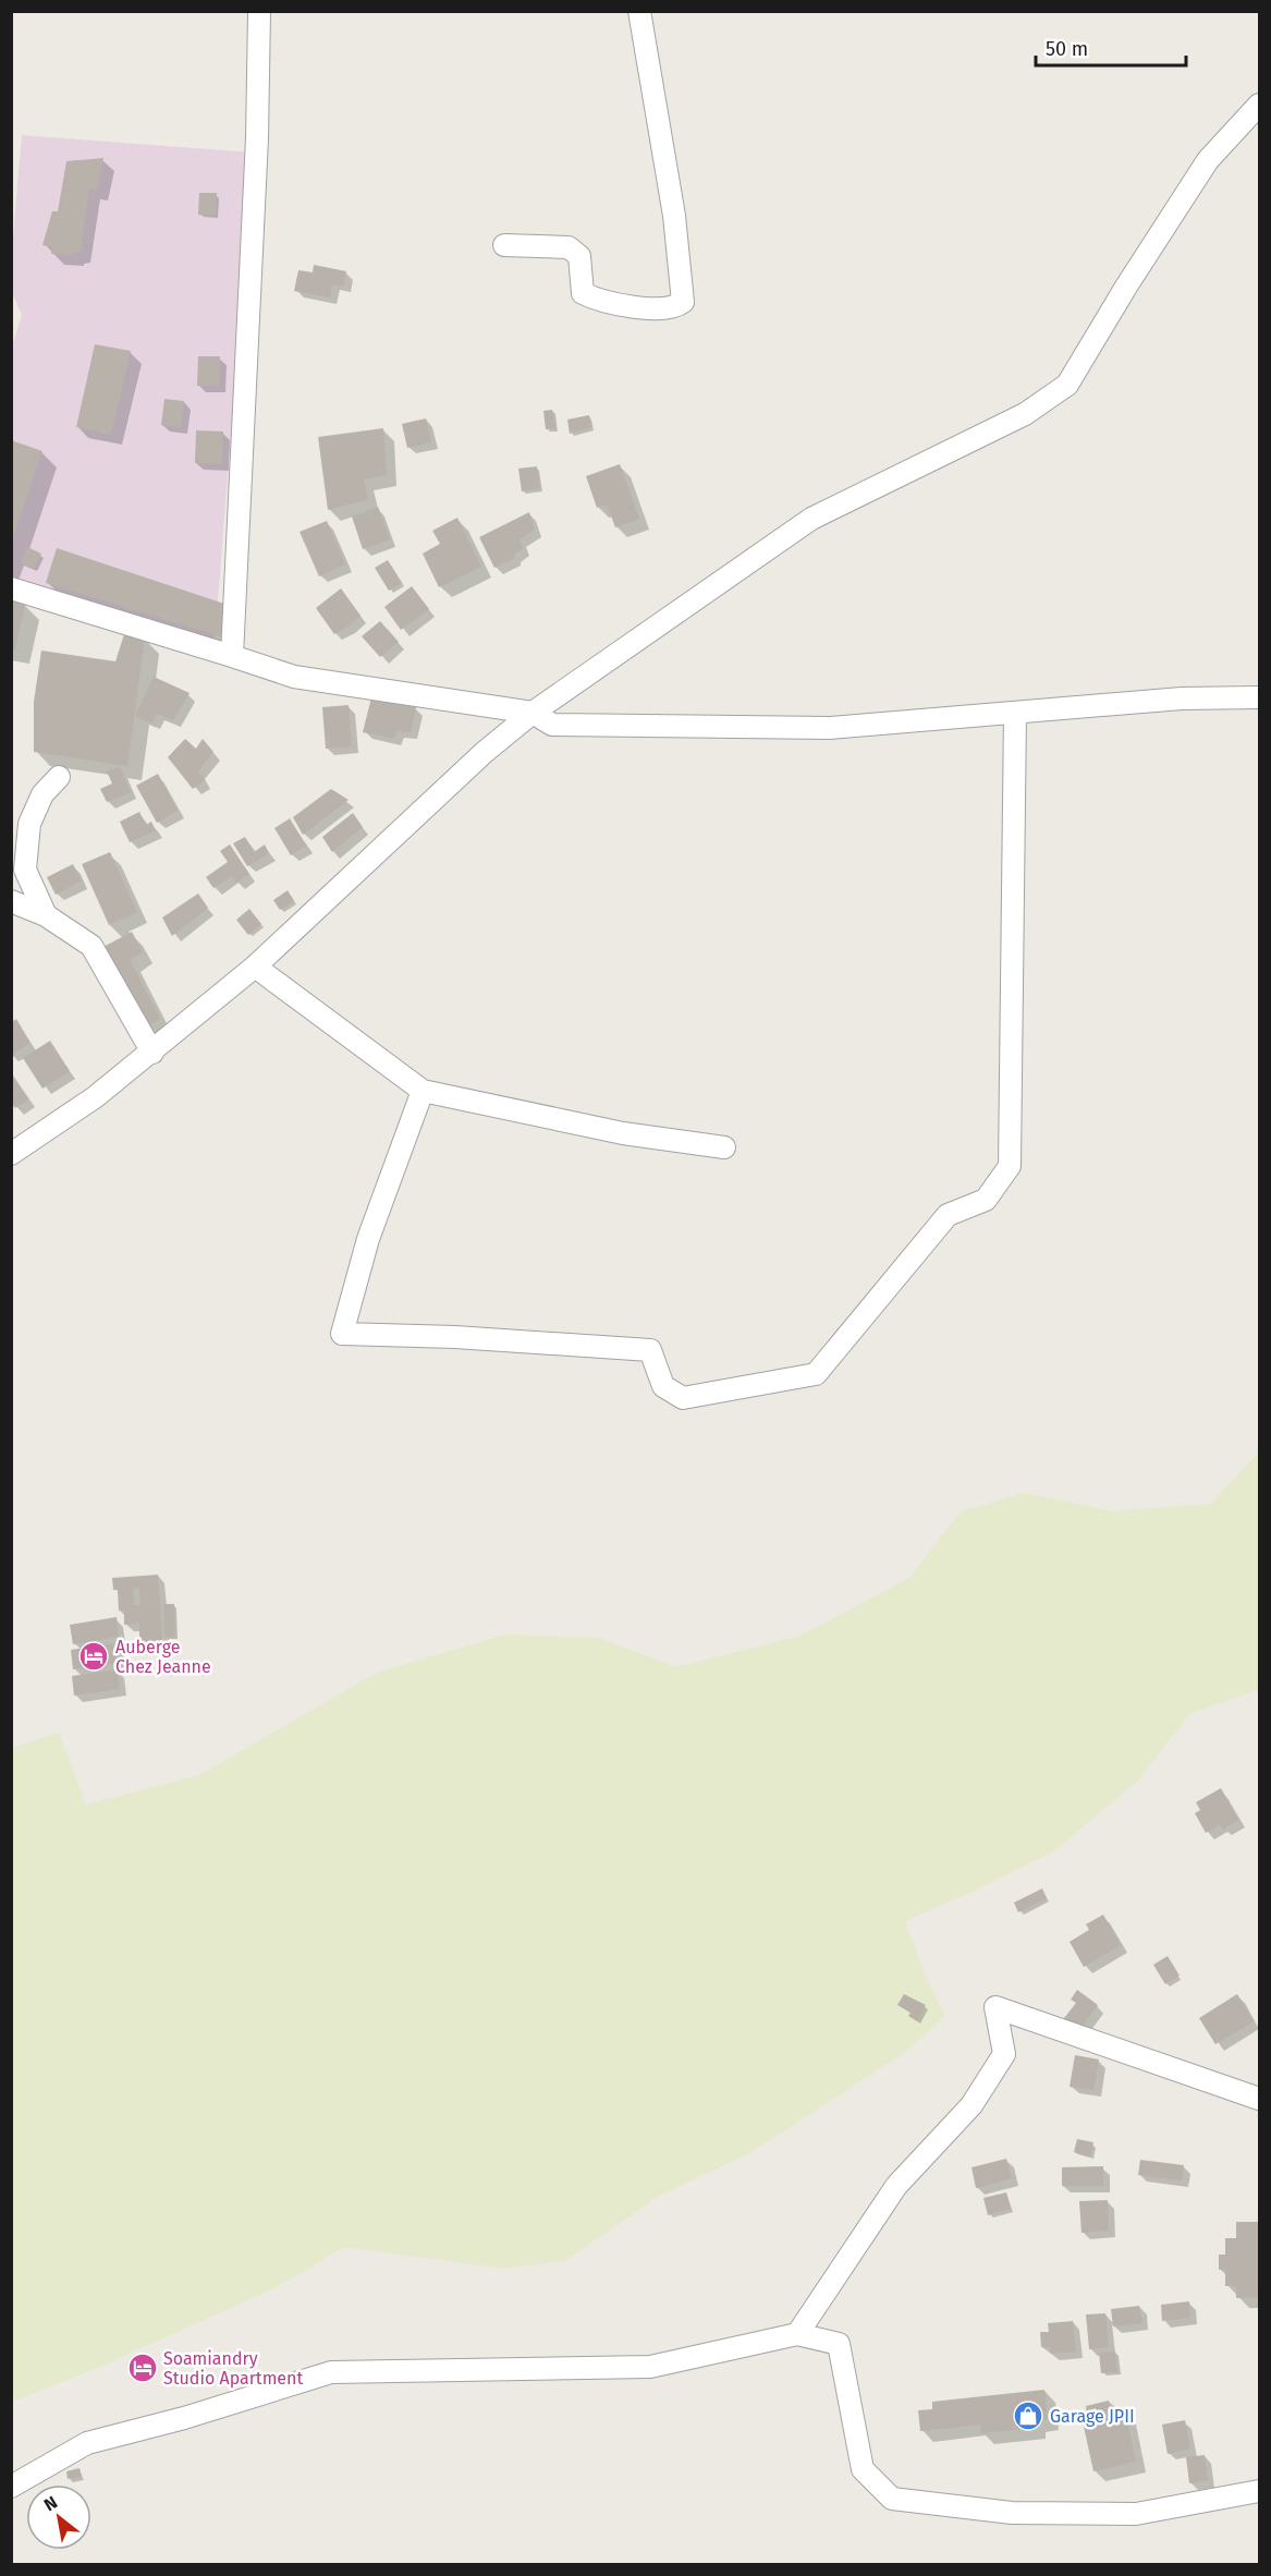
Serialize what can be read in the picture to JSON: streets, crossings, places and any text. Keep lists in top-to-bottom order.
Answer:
{
  "places": {
    "hotel": ["Auberge Chez Jeanne", "Soamiandry Studio Apartment"],
    "shop": ["Garage JPII"]
  },
  "scale_bar": "50 m",
  "north": "top left"
}
